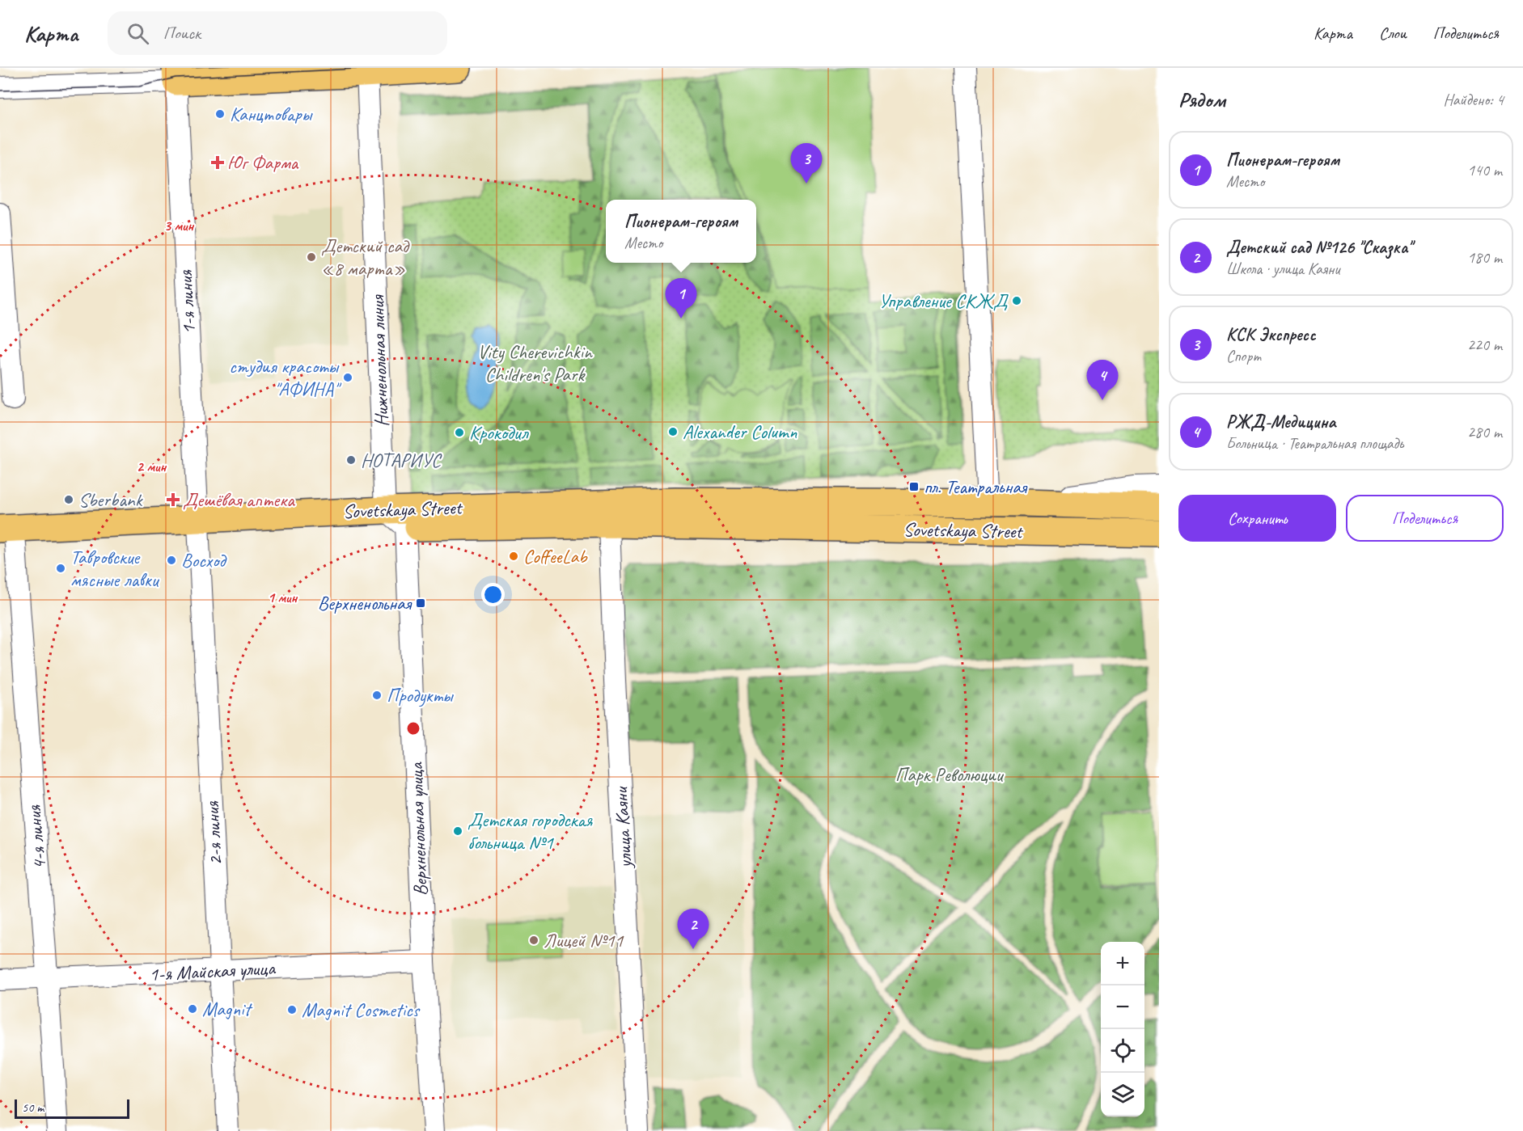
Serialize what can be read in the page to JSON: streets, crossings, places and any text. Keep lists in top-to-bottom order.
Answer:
{
  "streets": {
    "main road": ["Sovetskaya Street"],
    "street": [
      "1-я линия",
      "Нижненольная линия",
      "улица Каяни",
      "Верхненольная улица",
      "2-я линия",
      "4-я линия",
      "1-я Майская улица"
    ]
  },
  "crossings": [
    ["1-я линия", "Sovetskaya Street"],
    ["1-я линия", "2-я линия"],
    ["Нижненольная линия", "Sovetskaya Street"],
    ["Sovetskaya Street", "улица Каяни"],
    ["Sovetskaya Street", "Верхненольная улица"],
    ["Sovetskaya Street", "2-я линия"],
    ["Sovetskaya Street", "4-я линия"],
    ["Верхненольная улица", "1-я Майская улица"],
    ["2-я линия", "1-я Майская улица"],
    ["4-я линия", "1-я Майская улица"]
  ],
  "parks": ["Vity Cherevichkin Children's Park", "Парк Революции"],
  "places": {
    "other": [
      "Канцтовары",
      "Детский сад «8 марта»",
      "Управление СКЖД",
      "студия красоты \"АФИНА\"",
      "Alexander Column",
      "Крокодил",
      "НОТАРИУС",
      "Sberbank",
      "CoffeeLab",
      "Восход",
      "Тавровские мясные лавки",
      "Продукты",
      "Детская городская больница №1",
      "Лицей №11",
      "Magnit",
      "Magnit Cosmetics"
    ],
    "health": ["Юг Фарма", "Дешёвая аптека"],
    "transit": ["пл. Театральная", "Верхненольная"]
  },
  "scale_bar": "50 m",
  "page": {
    "header": "Карта",
    "search": "Поиск",
    "nav": ["Карта", "Слои", "Поделиться"],
    "heading": ["Рядом", "Найдено: 4"],
    "list": [
      {
        "mark": "1",
        "name": "Пионерам-героям",
        "note": "Место",
        "value": "140 m"
      },
      {
        "mark": "2",
        "name": "Детский сад №126 \"Сказка\"",
        "note": "Школа · улица Каяни",
        "value": "180 m"
      },
      {
        "mark": "3",
        "name": "КСК Экспресс",
        "note": "Спорт",
        "value": "220 m"
      },
      {
        "mark": "4",
        "name": "РЖД-Медицина",
        "note": "Больница · Театральная площадь",
        "value": "280 m"
      }
    ],
    "pins": [
      "3",
      "1",
      "4",
      "2"
    ],
    "popup": ["Пионерам-героям", "Место"],
    "buttons": ["Сохранить", "Поделиться"],
    "map_buttons": ["+", "−"],
    "scale": "50 m"
  },
  "rings": ["3 мин", "2 мин", "1 мин"]
}
